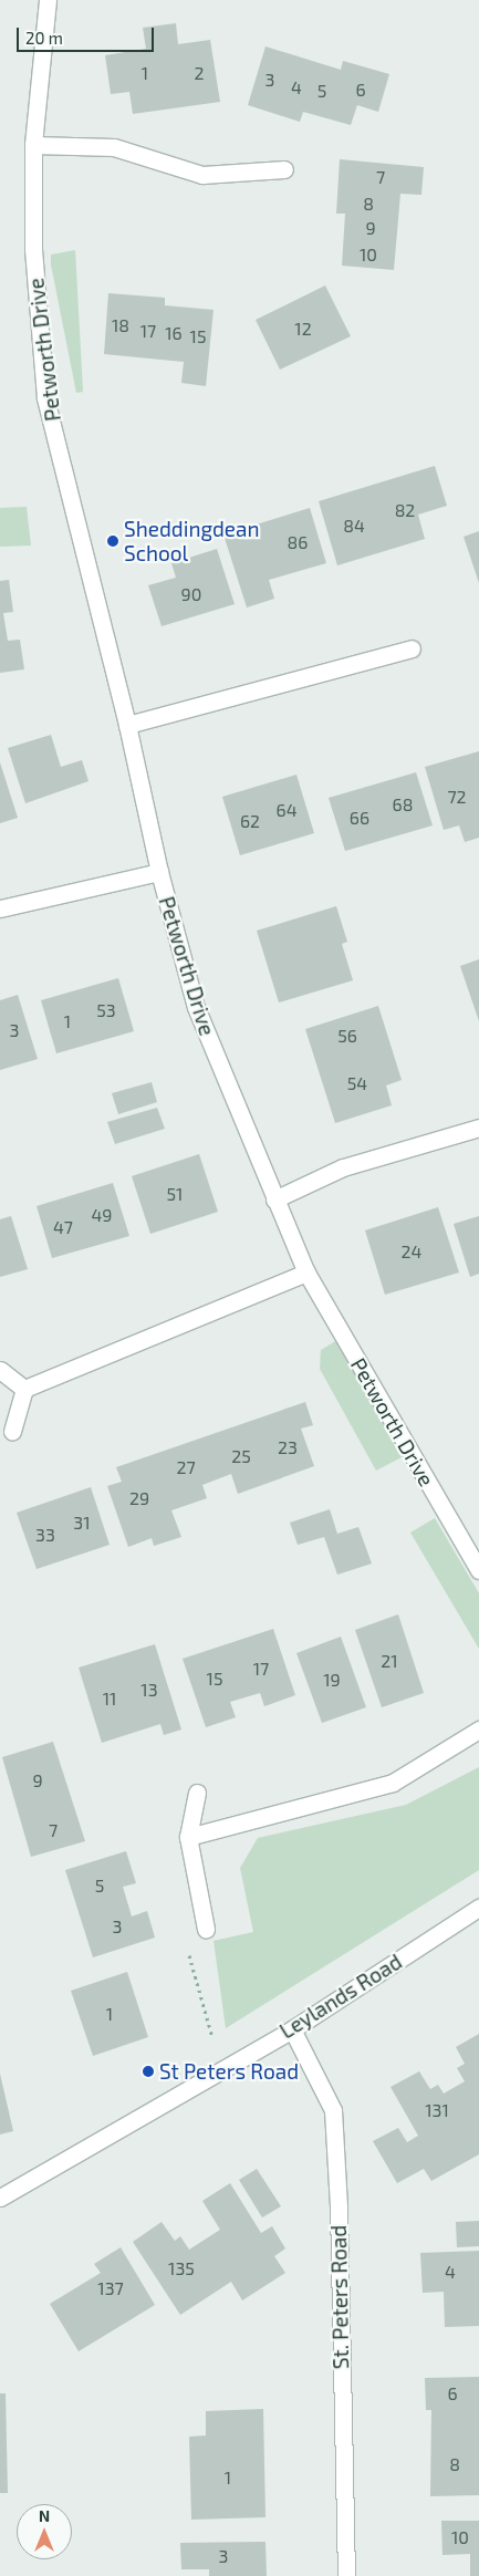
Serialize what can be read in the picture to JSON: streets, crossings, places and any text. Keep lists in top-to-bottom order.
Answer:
{
  "streets": {
    "street": ["Petworth Drive", "Leylands Road", "St. Peters Road"]
  },
  "crossings": [
    ["Leylands Road", "St. Peters Road"]
  ],
  "places": ["Sheddingdean School", "St Peters Road"],
  "house_numbers": [
    "1",
    "2",
    "3",
    "4",
    "6",
    "5",
    "7",
    "8",
    "9",
    "10",
    "18",
    "12",
    "17",
    "16",
    "15",
    "82",
    "84",
    "86",
    "90",
    "72",
    "68",
    "64",
    "66",
    "62",
    "53",
    "1",
    "3",
    "56",
    "54",
    "51",
    "49",
    "47",
    "24",
    "23",
    "25",
    "27",
    "29",
    "31",
    "33",
    "21",
    "17",
    "15",
    "19",
    "13",
    "11",
    "9",
    "7",
    "5",
    "3",
    "1",
    "131",
    "135",
    "4",
    "137",
    "6",
    "8",
    "1",
    "10",
    "3"
  ],
  "scale_bar": "20 m",
  "north": "top"
}
